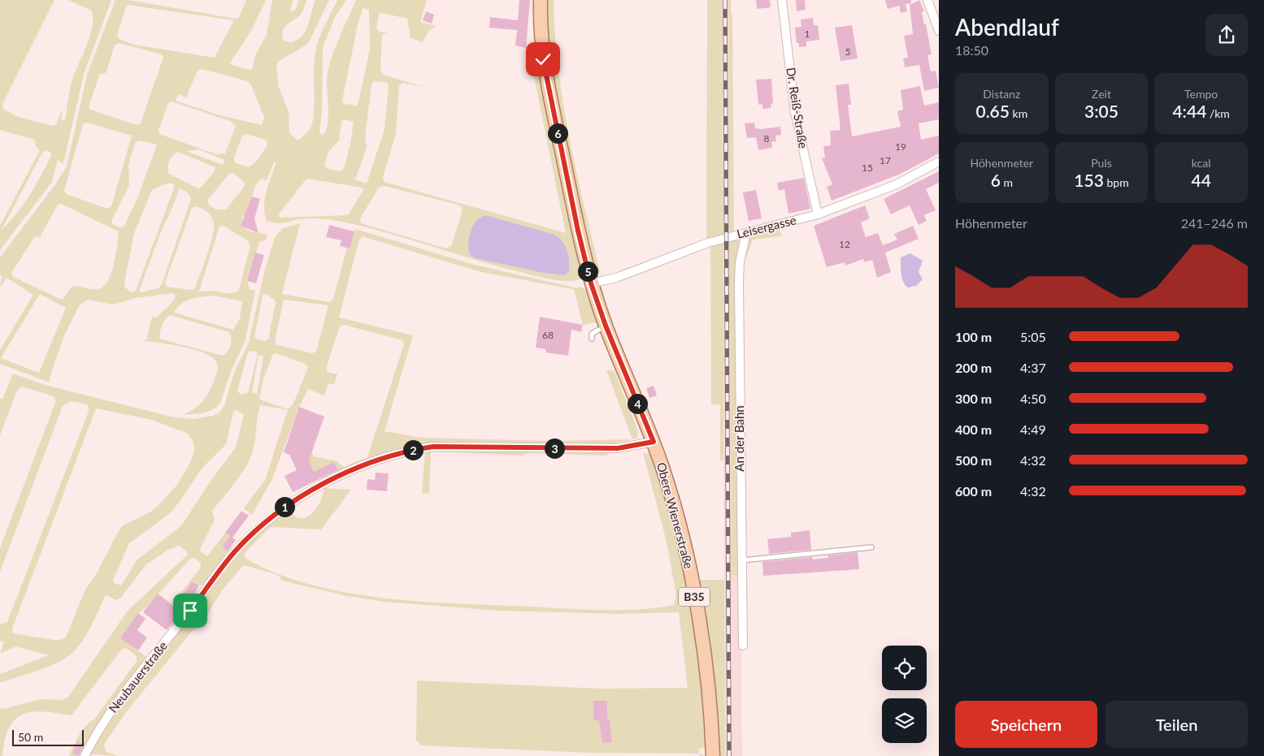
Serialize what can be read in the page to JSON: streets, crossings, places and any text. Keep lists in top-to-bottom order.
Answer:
{
  "streets": {
    "main road": ["Obere Wienerstraße", "B35"],
    "street": [
      "Dr. Reiß-Straße",
      "Leisergasse",
      "An der Bahn",
      "Neubauerstraße"
    ]
  },
  "crossings": [
    ["Dr. Reiß-Straße", "Leisergasse"],
    ["Leisergasse", "An der Bahn"],
    ["Leisergasse", "Obere Wienerstraße"],
    ["Obere Wienerstraße", "Neubauerstraße"]
  ],
  "house_numbers": [
    "1",
    "5",
    "8",
    "19",
    "17",
    "15",
    "12",
    "68"
  ],
  "scale_bar": "50 m",
  "page": {
    "heading": ["Abendlauf", "18:50"],
    "stats": [
      ["Distanz", "0.65 km"],
      ["Zeit", "3:05"],
      ["Tempo", "4:44 /km"],
      ["Höhenmeter", "6 m"],
      ["Puls", "153 bpm"],
      ["kcal", "44"]
    ],
    "pins": [
      "6",
      "5",
      "4",
      "3",
      "2",
      "1"
    ],
    "chart": ["Höhenmeter", "241–246 m"],
    "list": [
      {
        "name": "100 m",
        "note": "5:05"
      },
      {
        "name": "200 m",
        "note": "4:37"
      },
      {
        "name": "300 m",
        "note": "4:50"
      },
      {
        "name": "400 m",
        "note": "4:49"
      },
      {
        "name": "500 m",
        "note": "4:32"
      },
      {
        "name": "600 m",
        "note": "4:32"
      }
    ],
    "buttons": ["Speichern", "Teilen"],
    "scale": "50 m"
  }
}
